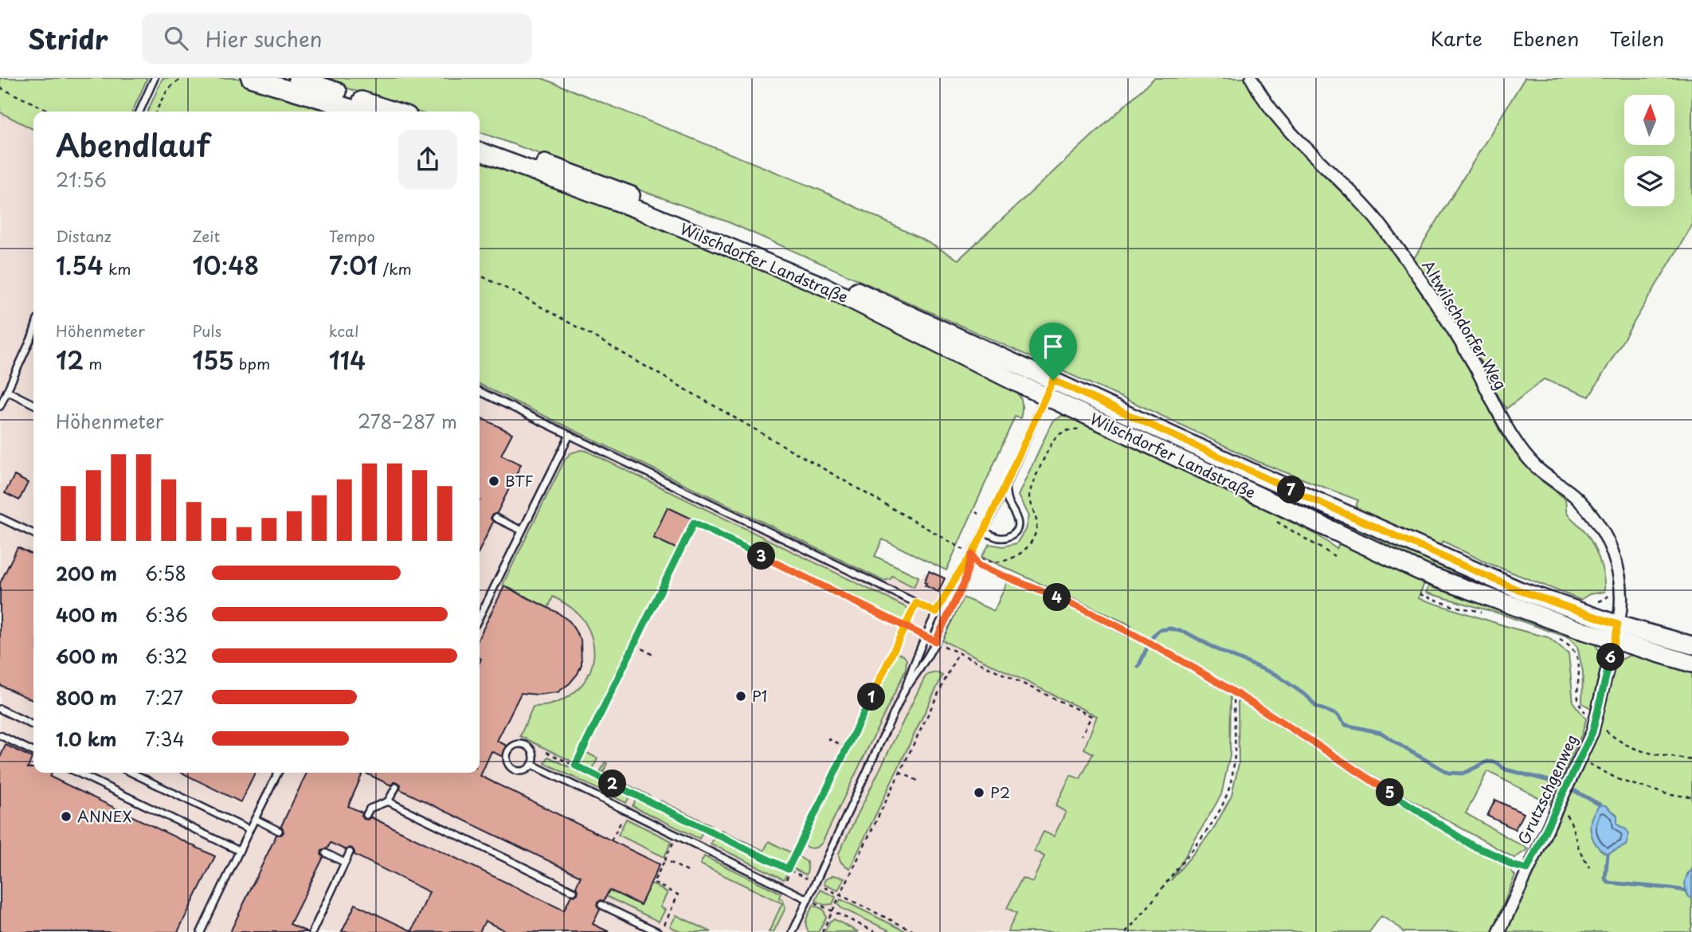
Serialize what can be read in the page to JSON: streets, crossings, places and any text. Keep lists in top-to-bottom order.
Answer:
{
  "streets": {
    "main road": ["Wilschdorfer Landstraße"],
    "street": ["Altwilschdorfer Weg", "Grutzschgenweg"]
  },
  "crossings": [
    ["Wilschdorfer Landstraße", "Altwilschdorfer Weg"],
    ["Wilschdorfer Landstraße", "Grutzschgenweg"],
    ["Altwilschdorfer Weg", "Grutzschgenweg"]
  ],
  "places": [
    "BTF",
    "P1",
    "P2",
    "ANNEX"
  ],
  "north": "top",
  "page": {
    "header": "Stridr",
    "search": "Hier suchen",
    "nav": ["Karte", "Ebenen", "Teilen"],
    "heading": ["Abendlauf", "21:56"],
    "stats": [
      ["Distanz", "1.54 km"],
      ["Zeit", "10:48"],
      ["Tempo", "7:01 /km"],
      ["Höhenmeter", "12 m"],
      ["Puls", "155 bpm"],
      ["kcal", "114"]
    ],
    "chart": ["Höhenmeter", "278–287 m"],
    "pins": [
      "7",
      "3",
      "4",
      "6",
      "1",
      "2",
      "5"
    ],
    "list": [
      {
        "name": "200 m",
        "note": "6:58"
      },
      {
        "name": "400 m",
        "note": "6:36"
      },
      {
        "name": "600 m",
        "note": "6:32"
      },
      {
        "name": "800 m",
        "note": "7:27"
      },
      {
        "name": "1.0 km",
        "note": "7:34"
      }
    ]
  }
}
